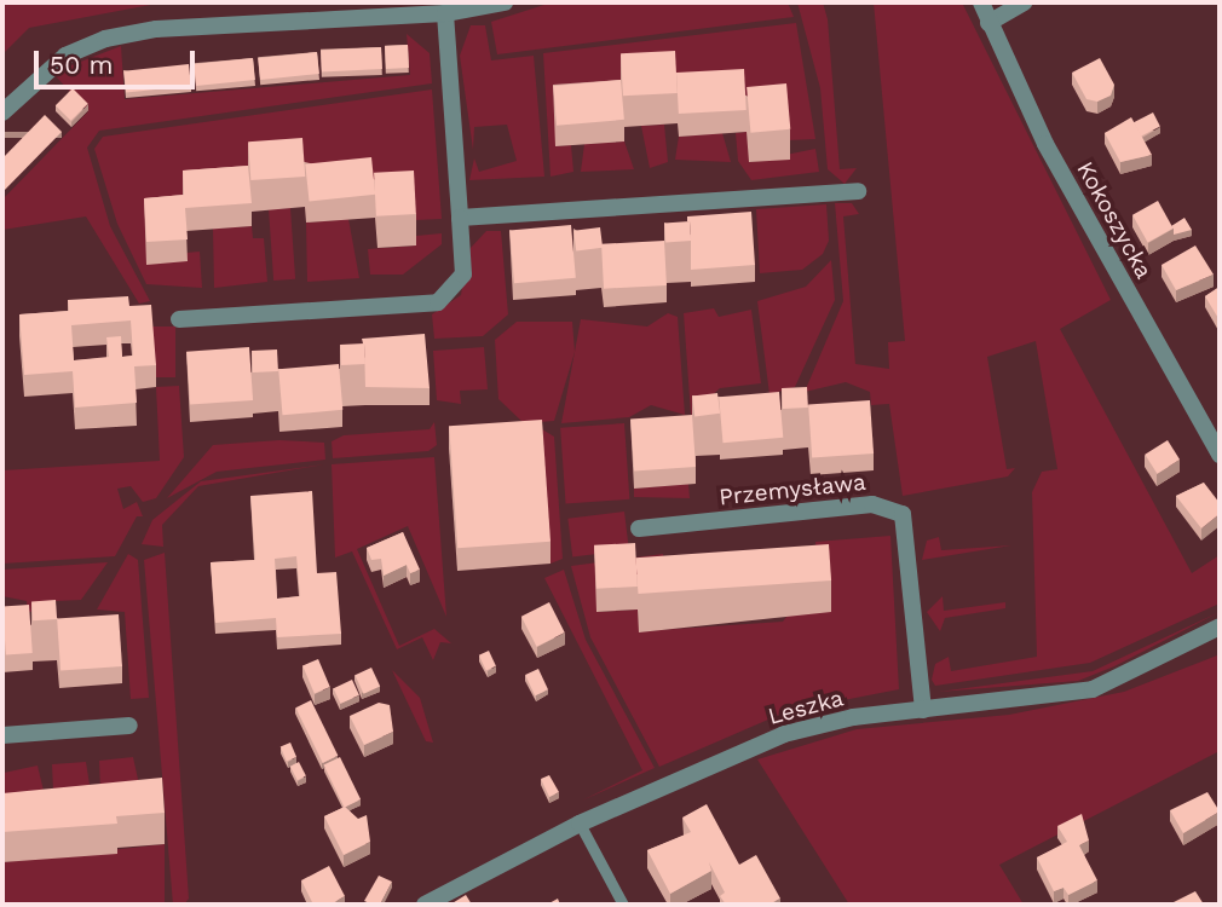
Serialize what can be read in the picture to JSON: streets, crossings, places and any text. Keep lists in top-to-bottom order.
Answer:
{
  "streets": {
    "street": ["Kokoszycka", "Przemysława", "Leszka"]
  },
  "crossings": [
    ["Przemysława", "Leszka"]
  ],
  "scale_bar": "50 m"
}
